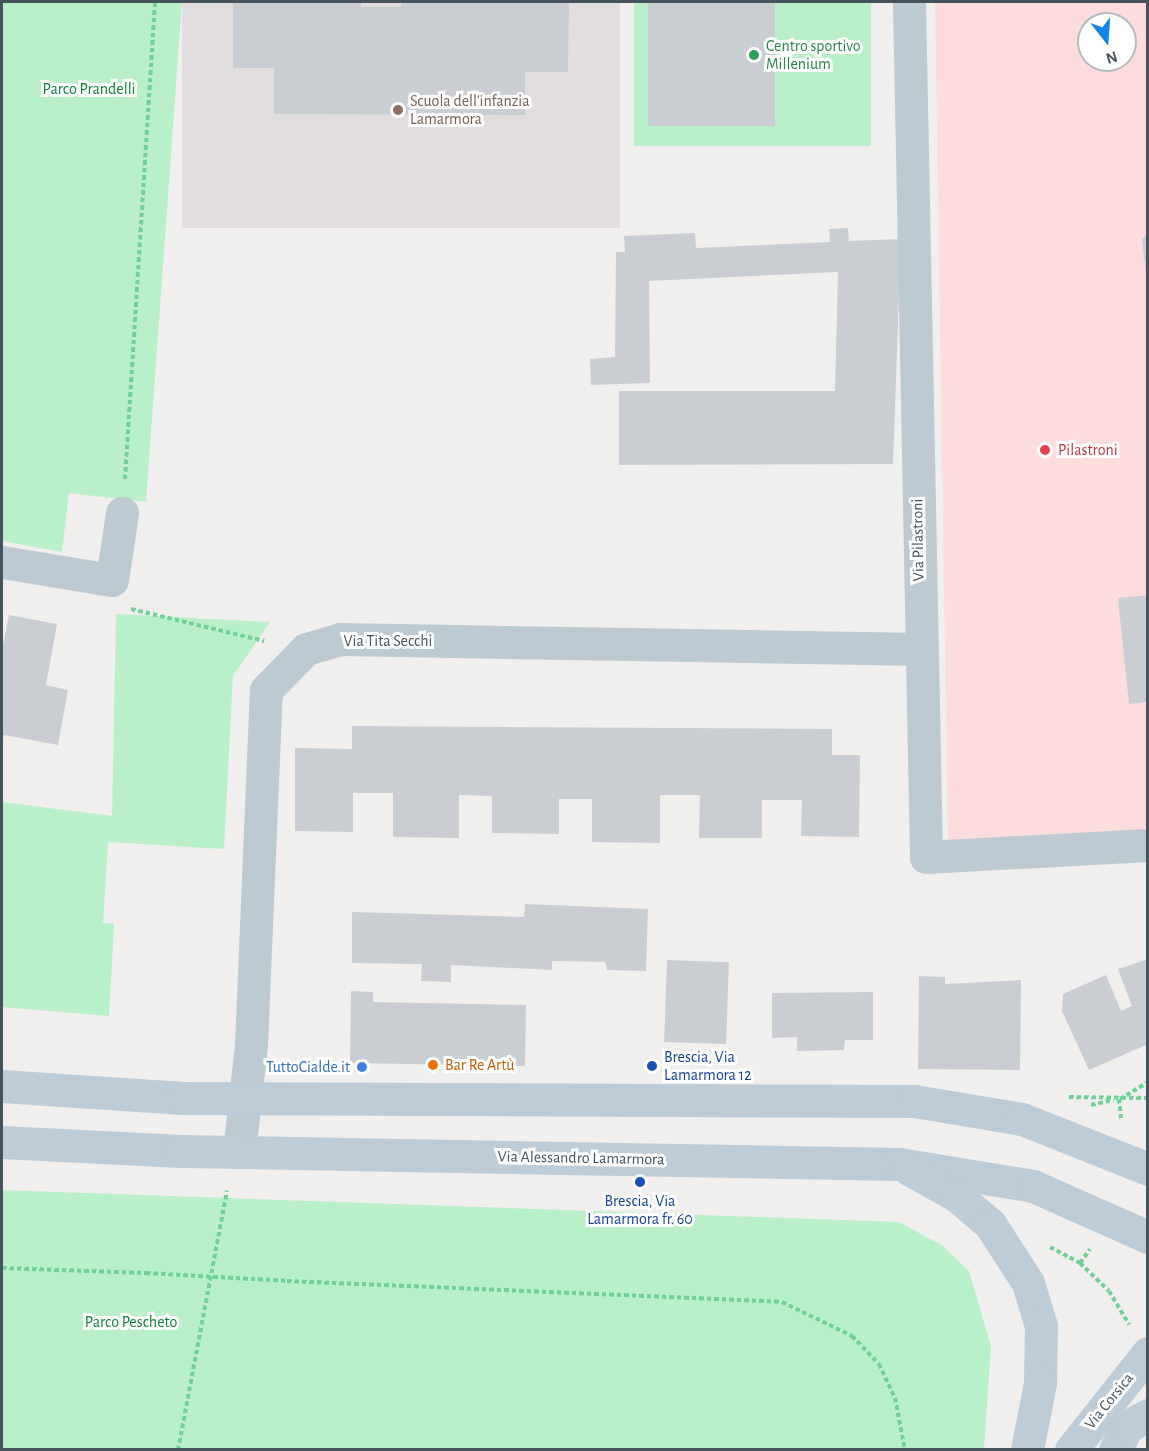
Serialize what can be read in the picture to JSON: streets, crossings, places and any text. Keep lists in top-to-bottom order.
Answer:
{
  "streets": {
    "main road": ["Via Alessandro Lamarmora", "Via Corsica"],
    "street": ["Via Pilastroni", "Via Tita Secchi"]
  },
  "crossings": [
    ["Via Pilastroni", "Via Tita Secchi"],
    ["Via Tita Secchi", "Via Alessandro Lamarmora"]
  ],
  "parks": ["Parco Prandelli", "Parco Pescheto"],
  "places": [
    "Centro sportivo Millenium",
    "Scuola dell'infanzia Lamarmora",
    "Pilastroni",
    "Bar Re Artù",
    "Brescia, Via Lamarmora 12",
    "TuttoCialde.it",
    "Brescia, Via Lamarmora fr. 60"
  ],
  "north": "bottom"
}
